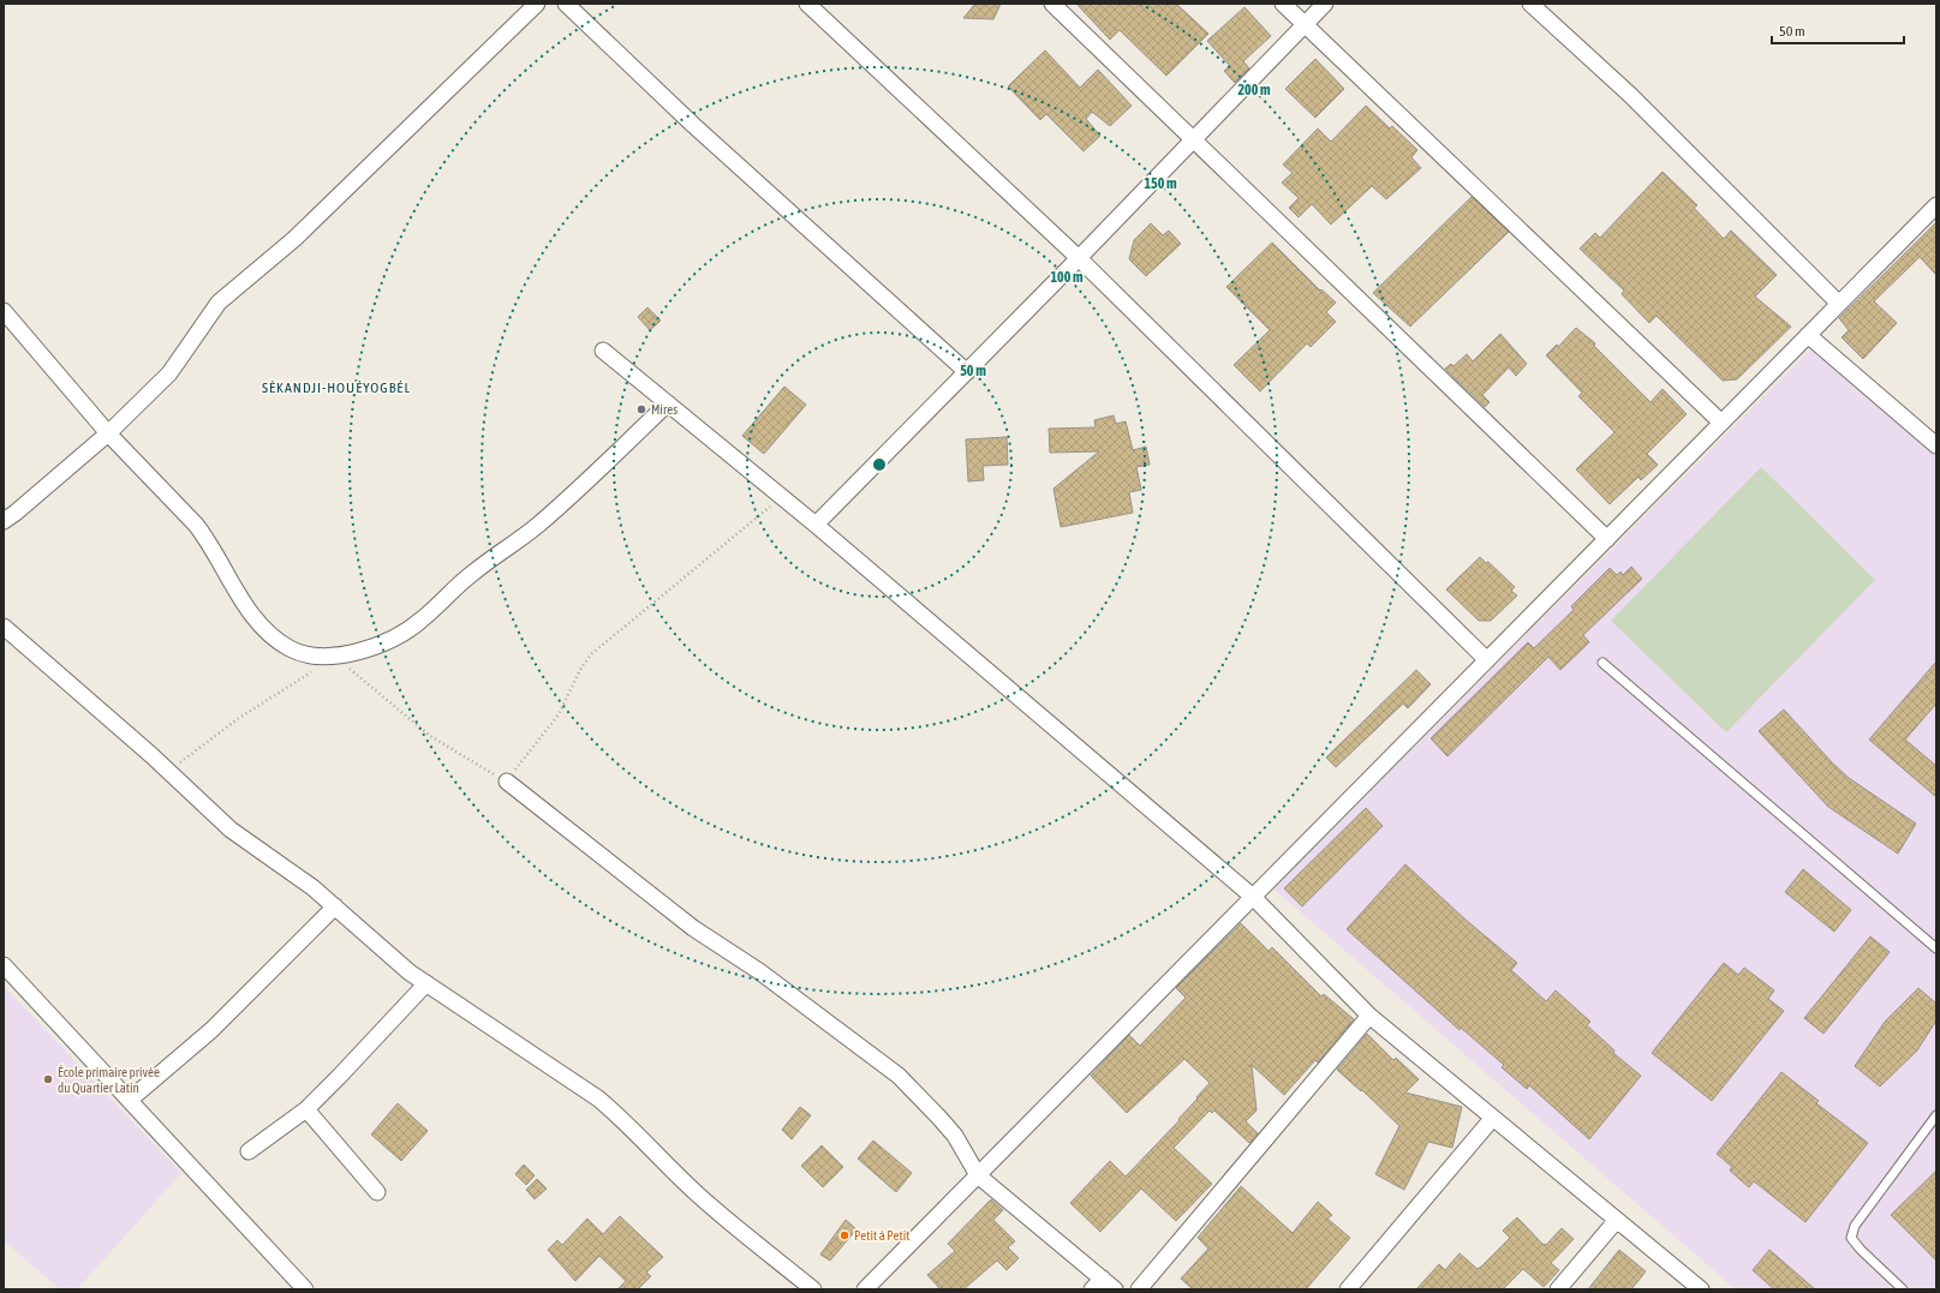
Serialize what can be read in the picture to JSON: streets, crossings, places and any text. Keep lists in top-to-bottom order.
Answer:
{
  "districts": ["SÈKANDJI-HOUÉYOGBÉL"],
  "places": ["Mires", "École primaire privée du Quartier Latin", "Petit à Petit"],
  "scale_bar": "50 m",
  "rings": [
    "200 m",
    "150 m",
    "100 m",
    "50 m"
  ]
}
